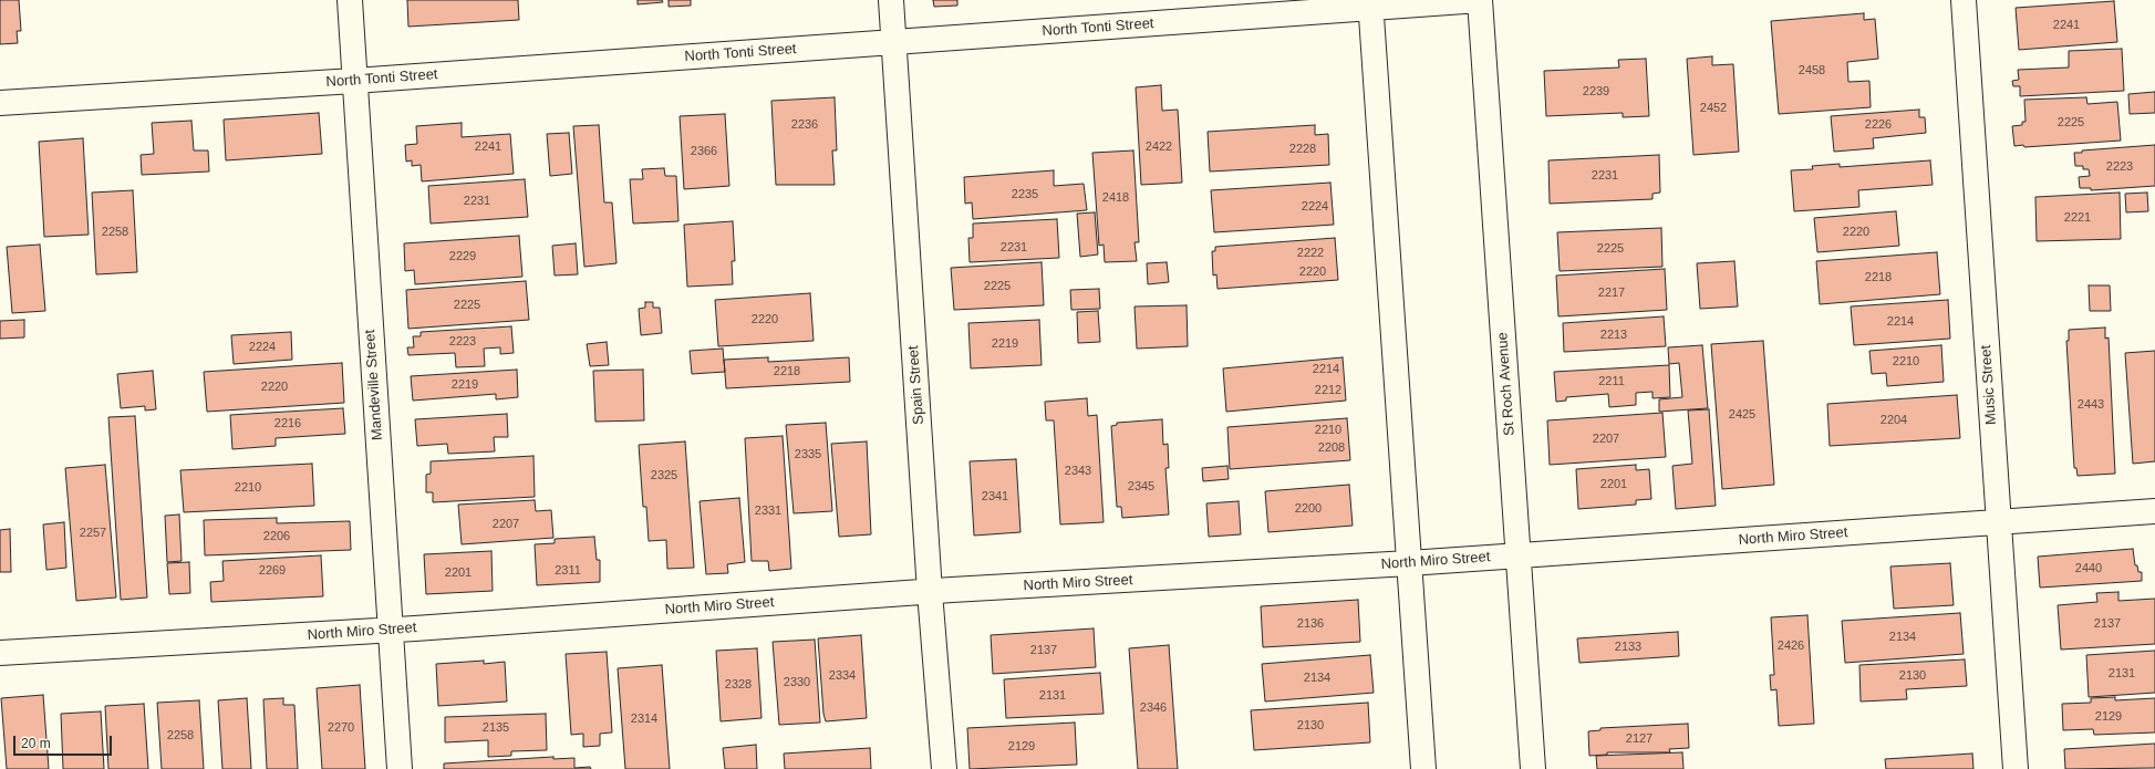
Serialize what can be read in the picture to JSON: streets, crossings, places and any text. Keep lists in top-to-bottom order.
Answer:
{
  "streets": {
    "street": [
      "North Tonti Street",
      "St Roch Avenue",
      "Mandeville Street",
      "Spain Street",
      "Music Street",
      "North Miro Street"
    ]
  },
  "crossings": [
    ["North Tonti Street", "St Roch Avenue"],
    ["North Tonti Street", "Mandeville Street"],
    ["North Tonti Street", "Spain Street"],
    ["St Roch Avenue", "North Miro Street"],
    ["Mandeville Street", "North Miro Street"],
    ["Spain Street", "North Miro Street"],
    ["Music Street", "North Miro Street"]
  ],
  "house_numbers": [
    "2241",
    "2458",
    "2239",
    "2452",
    "2225",
    "2236",
    "2226",
    "2241",
    "2422",
    "2228",
    "2366",
    "2223",
    "2231",
    "2235",
    "2418",
    "2231",
    "2224",
    "2221",
    "2258",
    "2220",
    "2231",
    "2225",
    "2222",
    "2229",
    "2220",
    "2218",
    "2225",
    "2217",
    "2225",
    "2220",
    "2214",
    "2213",
    "2223",
    "2219",
    "2224",
    "2210",
    "2214",
    "2218",
    "2211",
    "2219",
    "2220",
    "2212",
    "2443",
    "2425",
    "2204",
    "2216",
    "2210",
    "2207",
    "2208",
    "2335",
    "2343",
    "2325",
    "2201",
    "2345",
    "2210",
    "2341",
    "2200",
    "2331",
    "2207",
    "2257",
    "2206",
    "2440",
    "2269",
    "2311",
    "2201",
    "2136",
    "2137",
    "2134",
    "2426",
    "2133",
    "2137",
    "2131",
    "2334",
    "2130",
    "2134",
    "2330",
    "2328",
    "2131",
    "2346",
    "2129",
    "2314",
    "2130",
    "2270",
    "2135",
    "2258",
    "2127",
    "2129"
  ],
  "scale_bar": "20 m"
}
